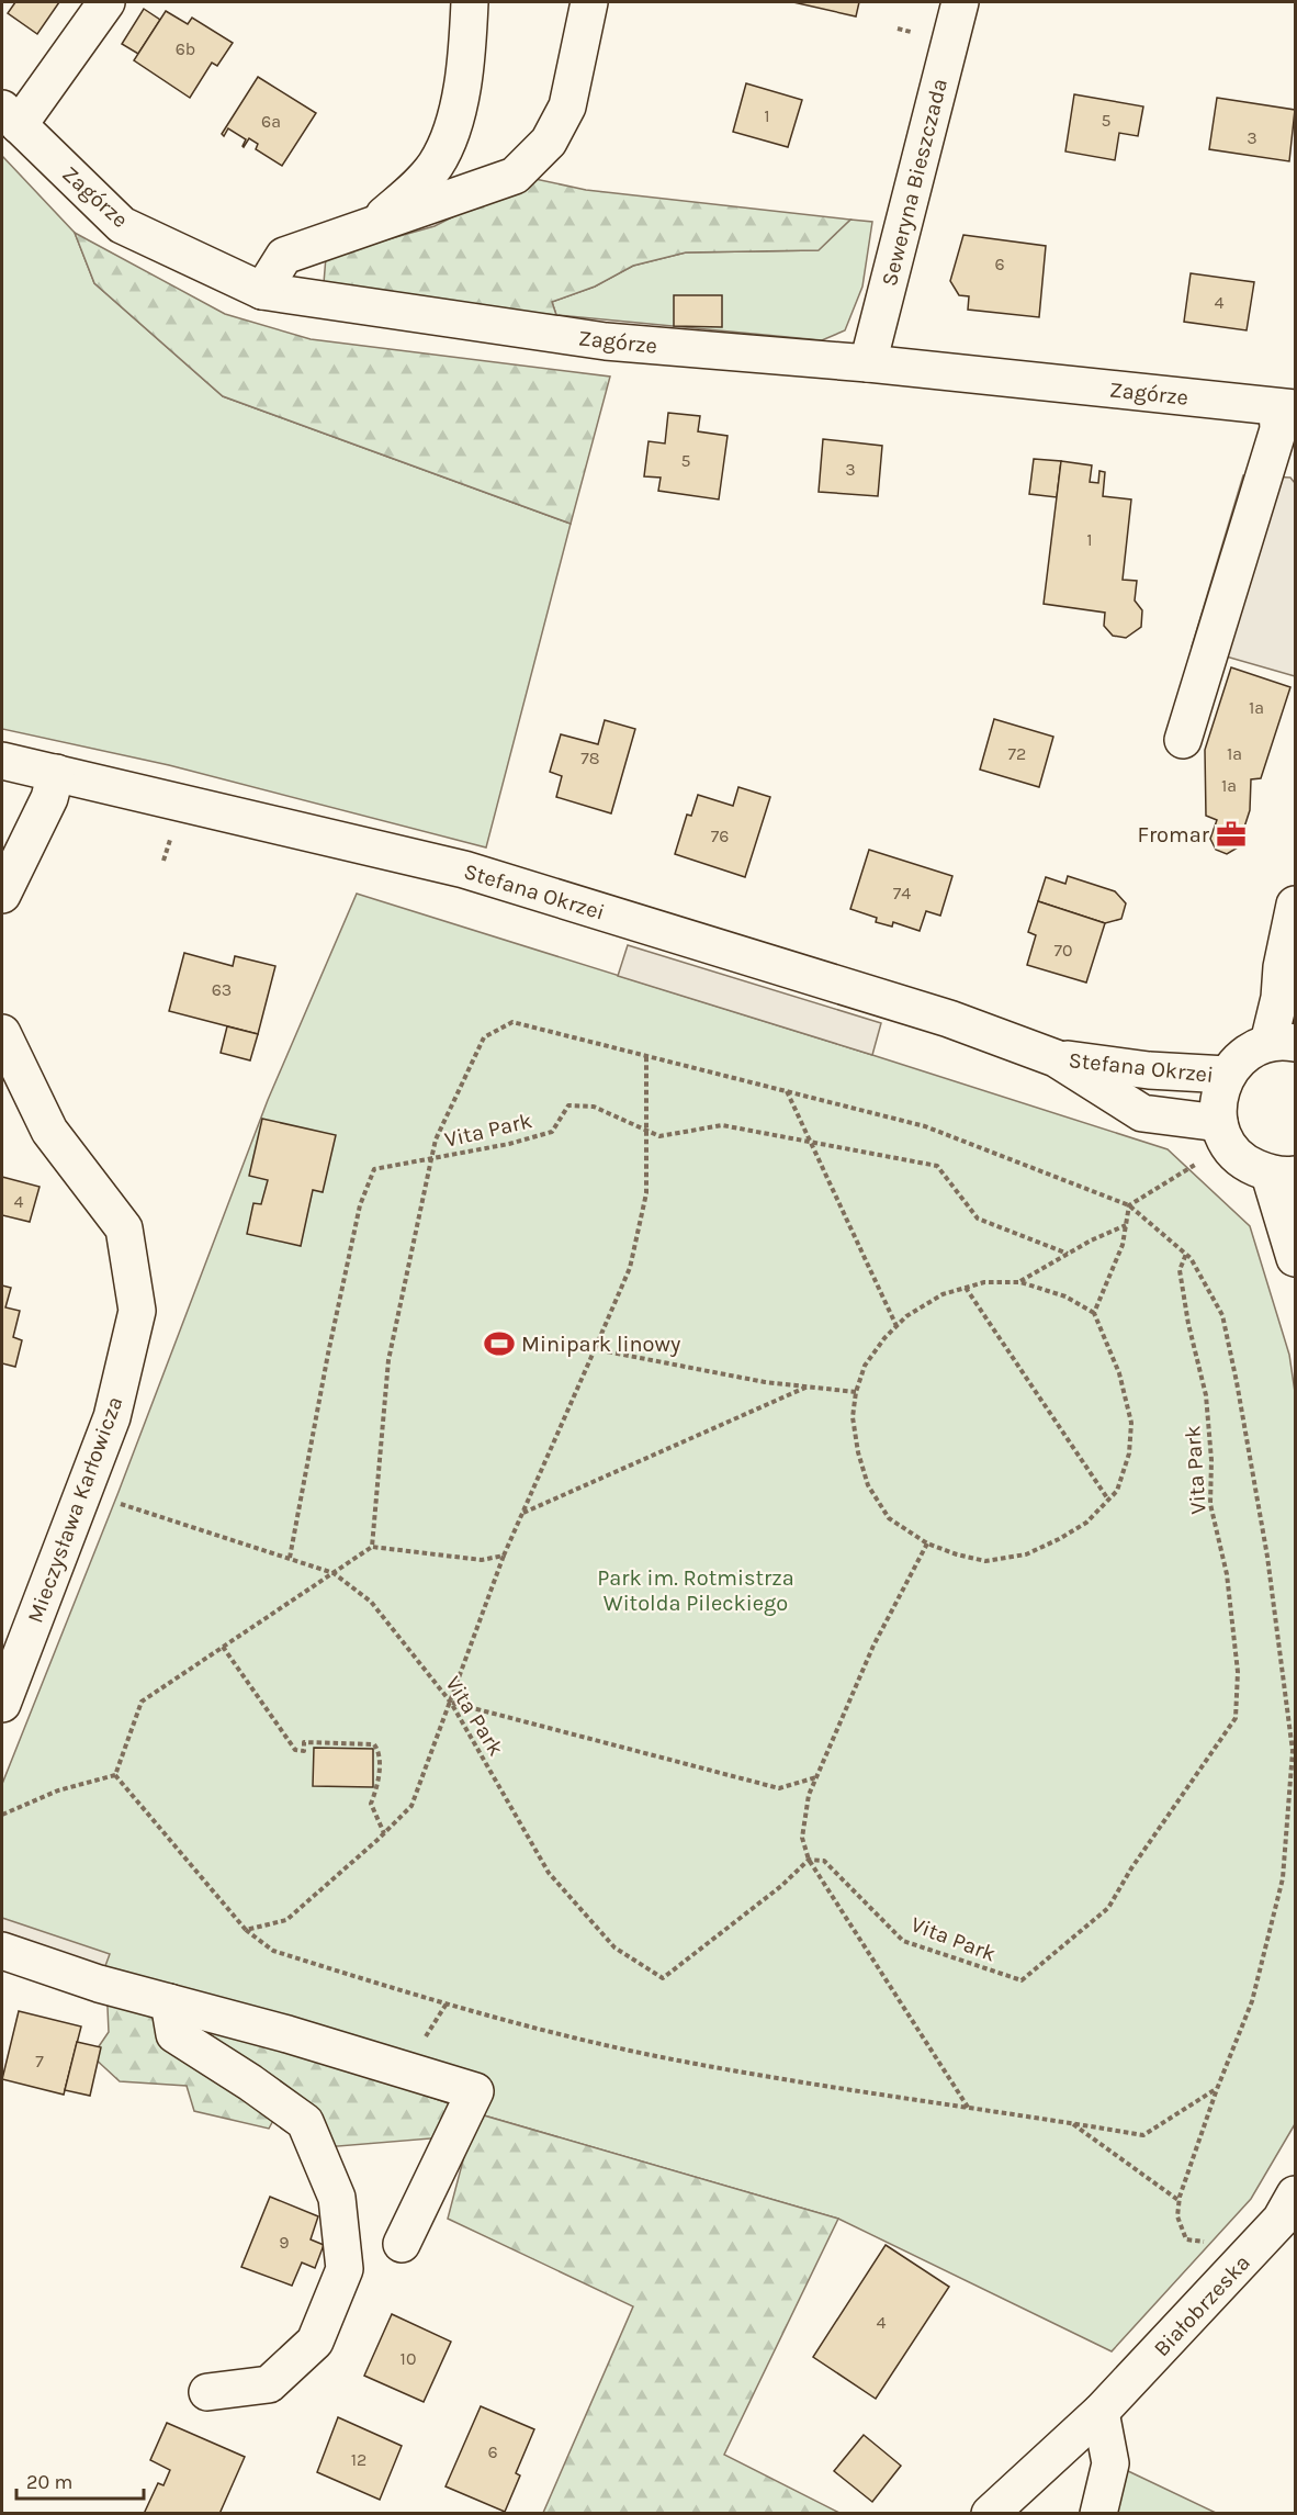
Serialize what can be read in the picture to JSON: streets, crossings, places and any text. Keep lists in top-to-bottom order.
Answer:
{
  "streets": {
    "street": [
      "Seweryna Bieszczada",
      "Zagórze",
      "Stefana Okrzei",
      "Mieczysława Karłowicza",
      "Białobrzeska"
    ],
    "path": ["Vita Park"]
  },
  "crossings": [
    ["Seweryna Bieszczada", "Zagórze"]
  ],
  "parks": ["Park im. Rotmistrza Witolda Pileckiego"],
  "places": {
    "office": ["Fromar"],
    "sports": ["Minipark linowy"]
  },
  "house_numbers": [
    "6b",
    "1",
    "5",
    "6a",
    "3",
    "6",
    "4",
    "5",
    "3",
    "1",
    "1a",
    "72",
    "1a",
    "78",
    "1a",
    "76",
    "74",
    "70",
    "63",
    "4",
    "7",
    "9",
    "4",
    "10",
    "6",
    "12"
  ],
  "scale_bar": "20 m"
}
